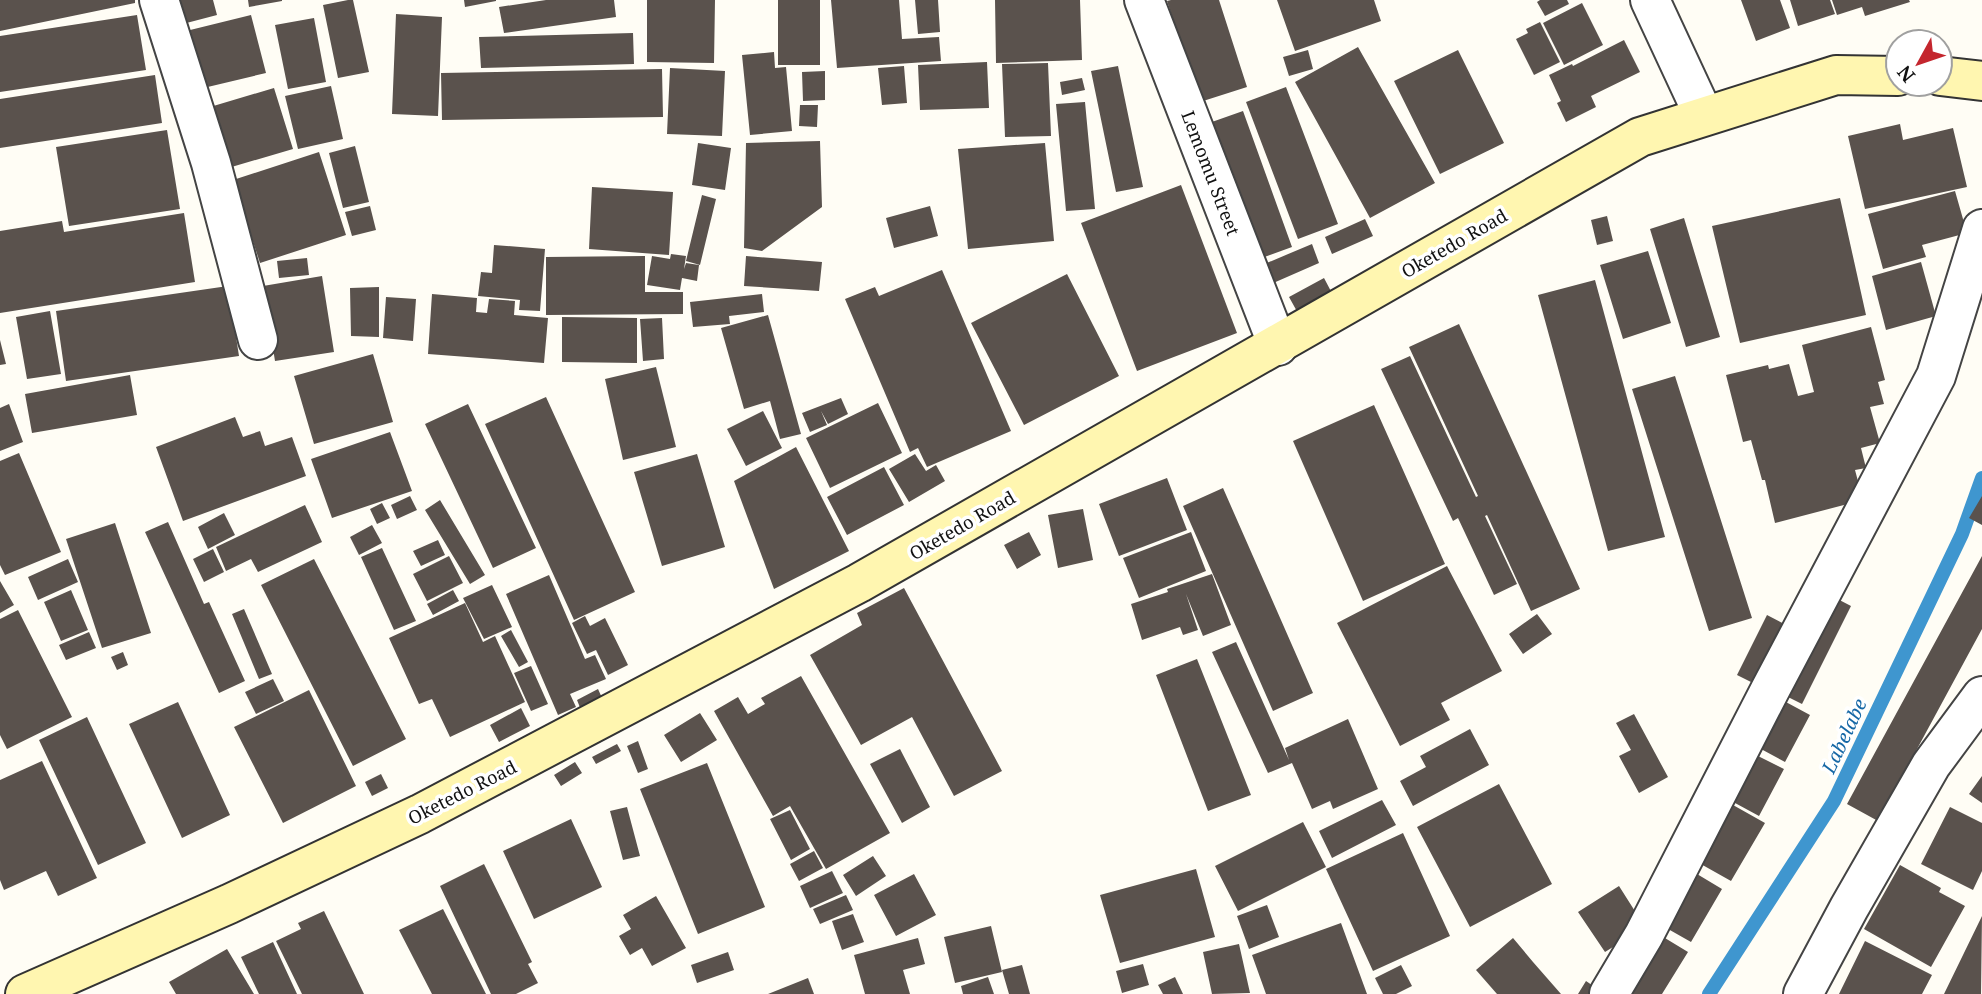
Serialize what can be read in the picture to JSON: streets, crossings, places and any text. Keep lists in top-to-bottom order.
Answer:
{
  "streets": {
    "street": ["Lemomu Street", "Oketedo Road"]
  },
  "crossings": [
    ["Lemomu Street", "Oketedo Road"]
  ],
  "water": ["Labelabe"],
  "north": "bottom left"
}
